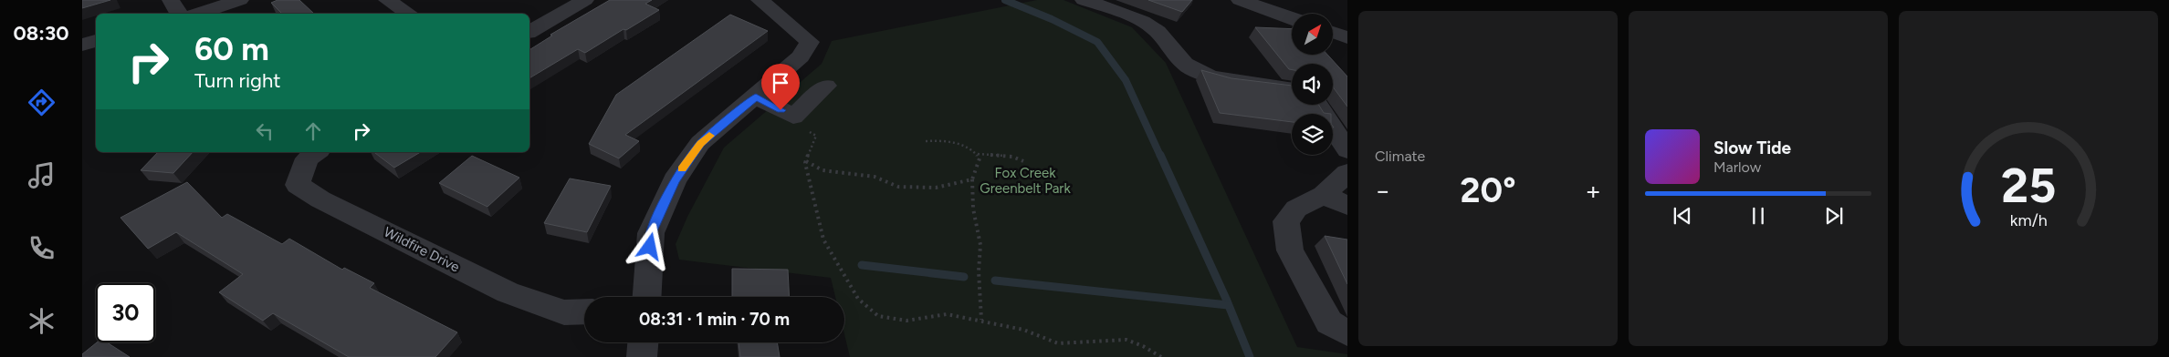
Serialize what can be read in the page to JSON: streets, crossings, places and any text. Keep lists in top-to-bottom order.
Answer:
{
  "streets": {
    "street": ["Wildfire Drive"]
  },
  "parks": ["Fox Creek Greenbelt Park"],
  "north": "top right",
  "page": {
    "tabs": "08:30",
    "tile": "Climate",
    "turn": ["60 m", "Turn right"],
    "song": ["Slow Tide", "Marlow"],
    "heat": ["−", "20°", "+"],
    "limit": "30",
    "trip": "08:31 · 1 min · 70 m",
    "gauge": ["25", "km/h"]
  }
}
